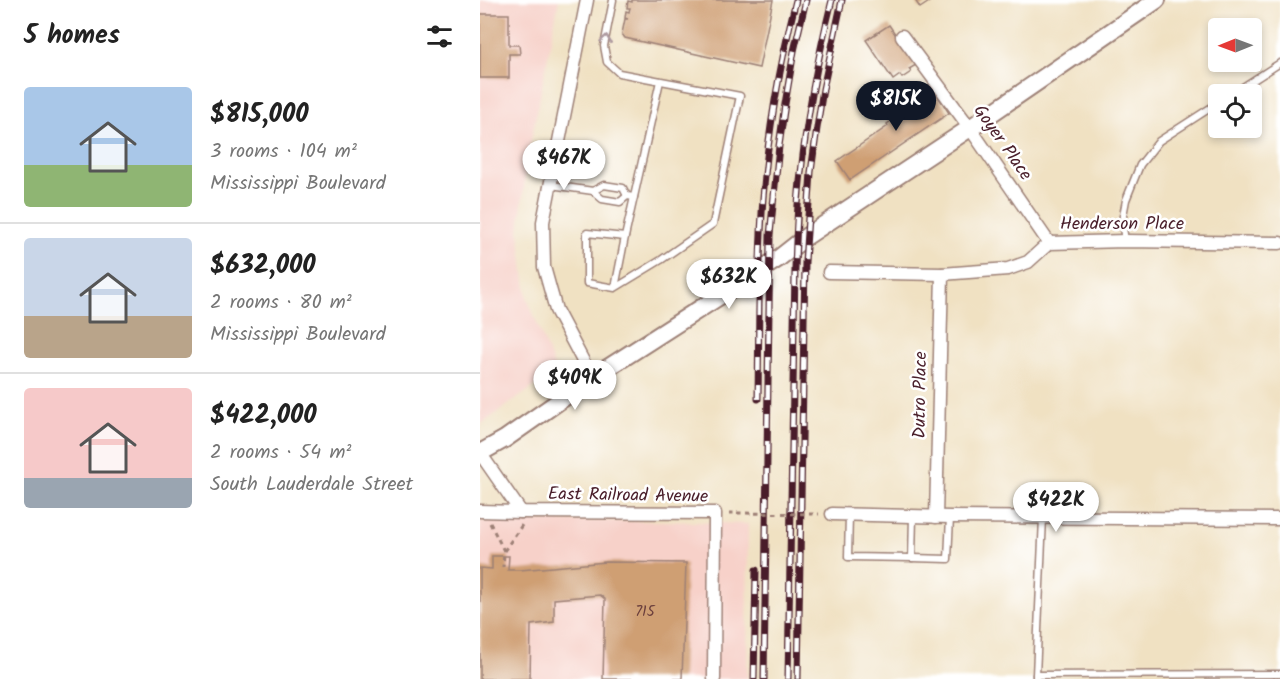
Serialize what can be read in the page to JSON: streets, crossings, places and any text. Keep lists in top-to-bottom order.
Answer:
{
  "streets": {
    "street": [
      "Goyer Place",
      "Henderson Place",
      "Dutro Place",
      "East Railroad Avenue"
    ]
  },
  "crossings": [
    ["Goyer Place", "Henderson Place"],
    ["Henderson Place", "Dutro Place"]
  ],
  "house_numbers": ["715"],
  "north": "left",
  "page": {
    "heading": "5 homes",
    "list": [
      {
        "name": "$815,000",
        "note": "3 rooms · 104 m² · Mississippi Boulevard"
      },
      {
        "name": "$632,000",
        "note": "2 rooms · 80 m² · Mississippi Boulevard"
      },
      {
        "name": "$422,000",
        "note": "2 rooms · 54 m² · South Lauderdale Street"
      }
    ],
    "price": [
      "$815K",
      "$467K",
      "$632K",
      "$409K",
      "$422K"
    ]
  }
}
